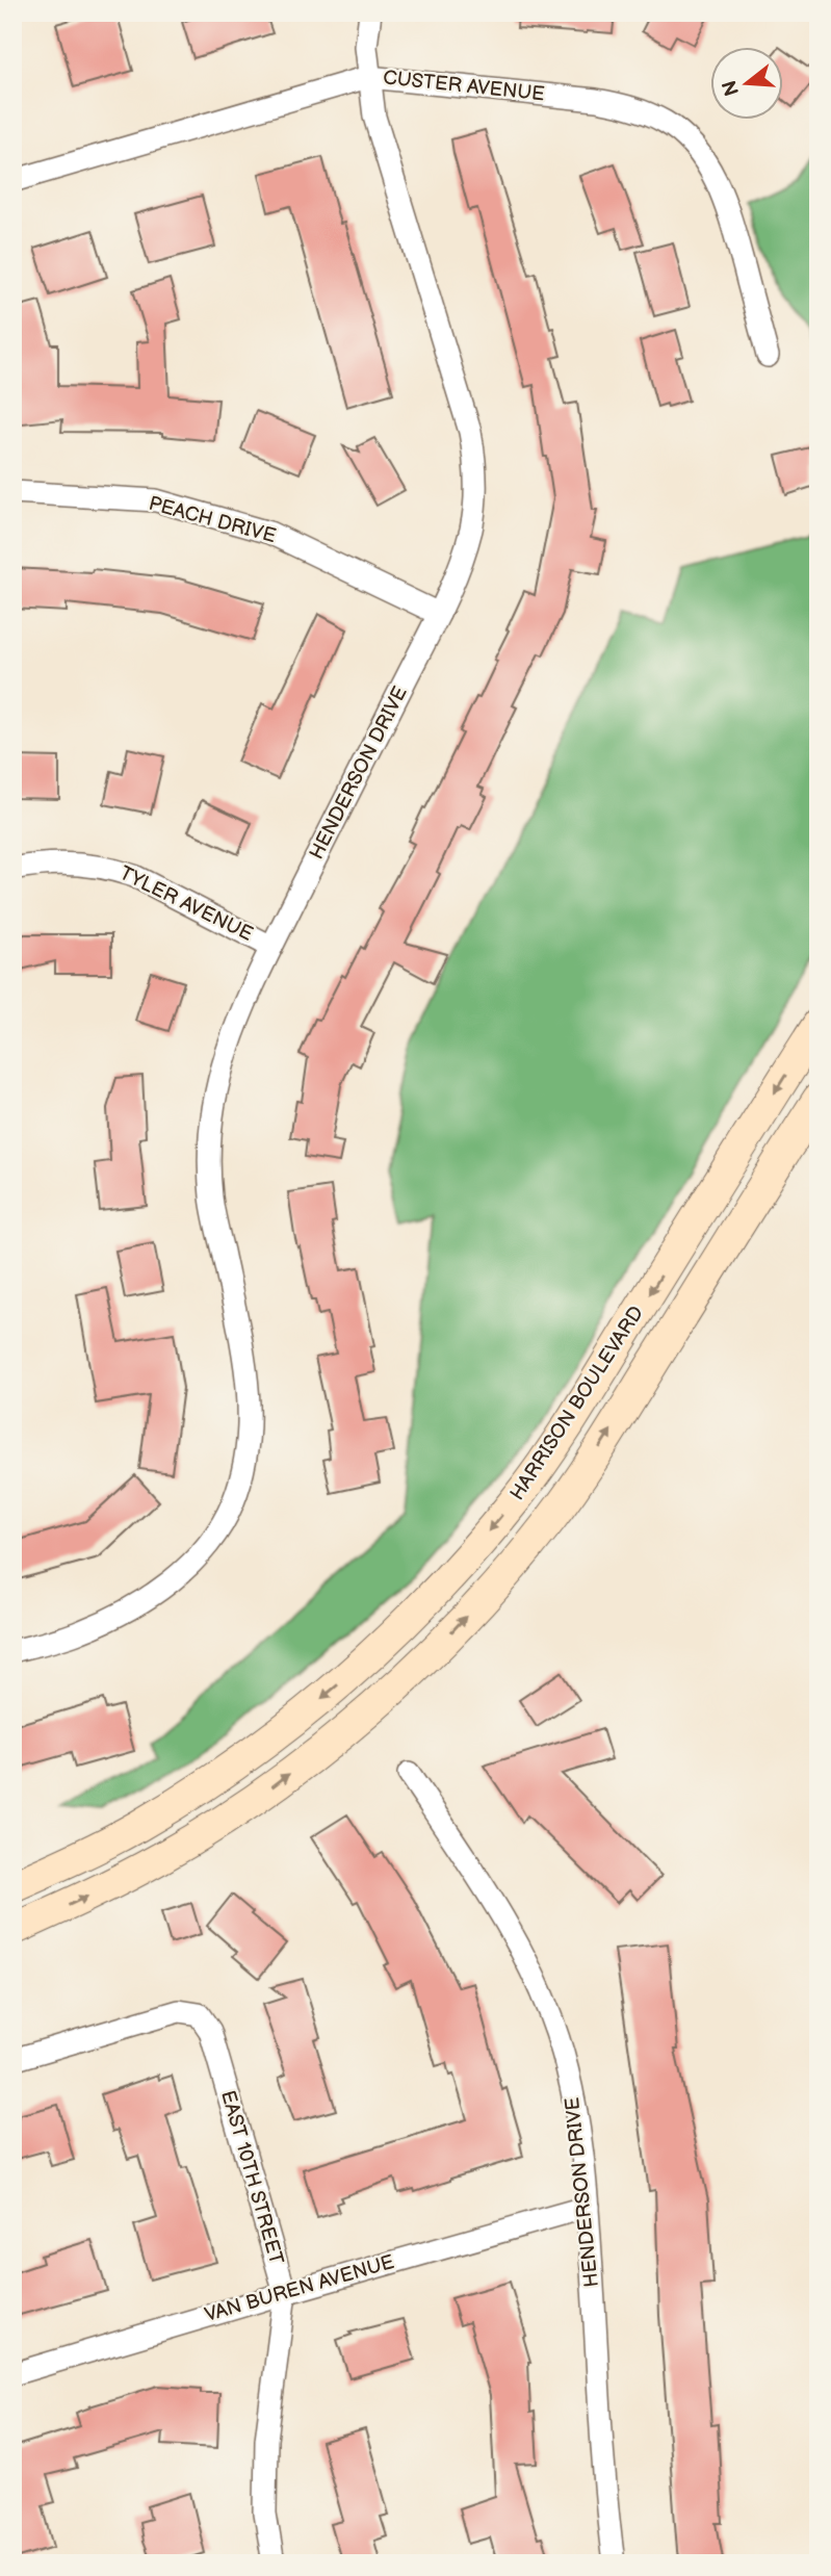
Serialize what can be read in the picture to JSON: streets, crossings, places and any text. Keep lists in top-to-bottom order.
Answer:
{
  "streets": {
    "main road": ["HARRISON BOULEVARD"],
    "street": [
      "CUSTER AVENUE",
      "PEACH DRIVE",
      "HENDERSON DRIVE",
      "TYLER AVENUE",
      "EAST 10TH STREET",
      "VAN BUREN AVENUE"
    ]
  },
  "crossings": [
    ["CUSTER AVENUE", "HENDERSON DRIVE"],
    ["PEACH DRIVE", "HENDERSON DRIVE"],
    ["HENDERSON DRIVE", "TYLER AVENUE"],
    ["HENDERSON DRIVE", "VAN BUREN AVENUE"],
    ["EAST 10TH STREET", "VAN BUREN AVENUE"]
  ],
  "north": "left"
}
